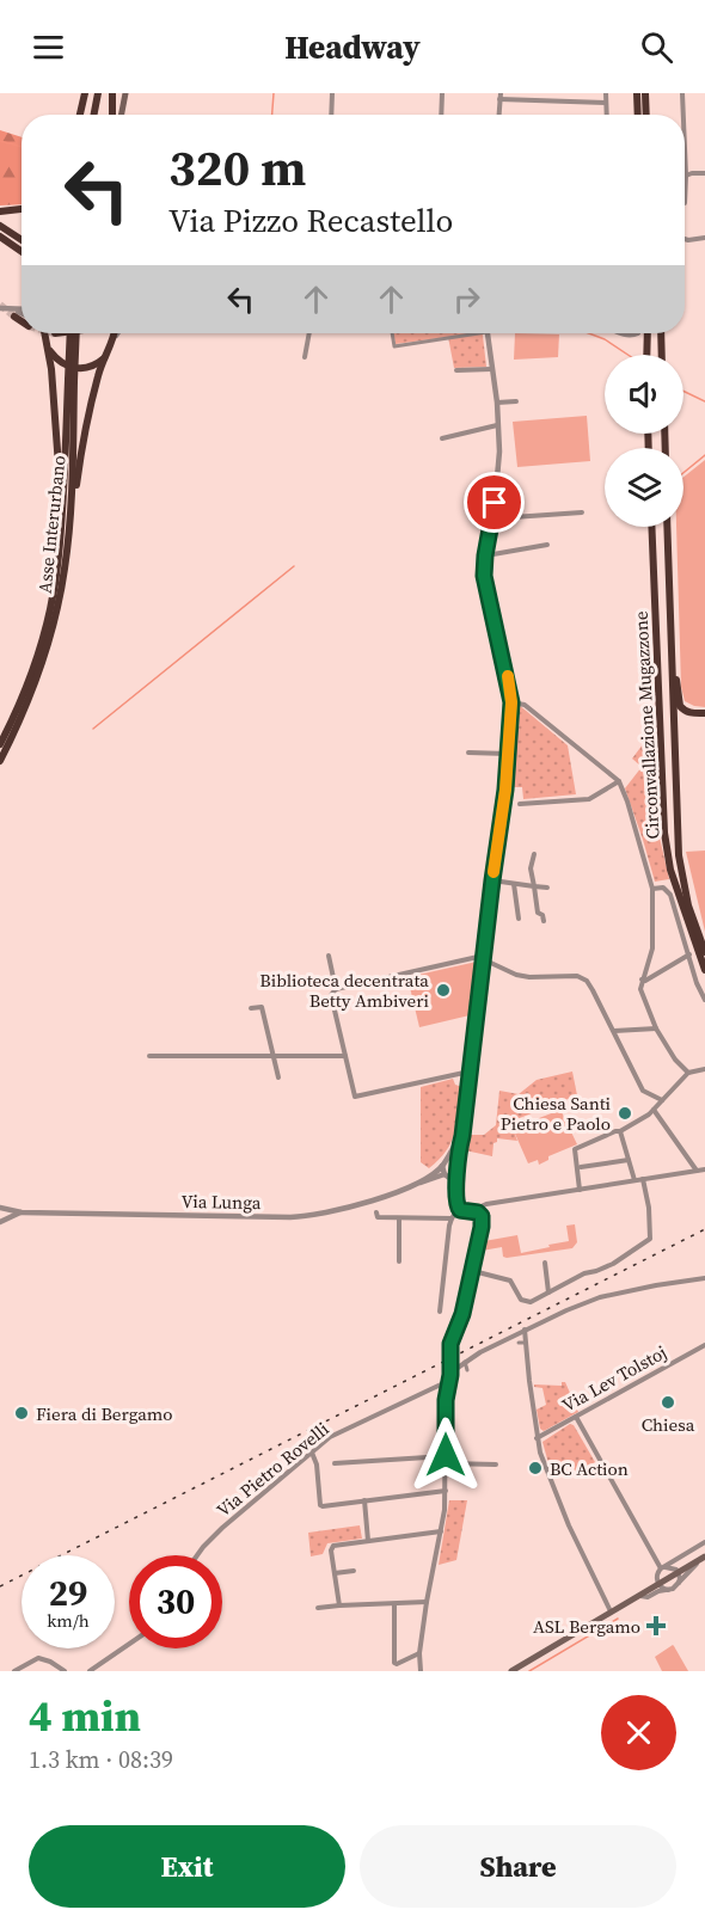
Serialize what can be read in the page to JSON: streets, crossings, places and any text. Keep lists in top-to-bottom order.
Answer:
{
  "streets": {
    "highway": ["Asse Interurbano", "Circonvallazione Mugazzone"],
    "street": ["Via Lunga", "Via Lev Tolstoj", "Via Pietro Rovelli"]
  },
  "places": {
    "other": [
      "Biblioteca decentrata Betty Ambiveri",
      "Chiesa Santi Pietro e Paolo",
      "Chiesa",
      "Fiera di Bergamo",
      "BC Action"
    ],
    "health": ["ASL Bergamo"]
  },
  "page": {
    "header": "Headway",
    "turn": ["320 m", "Via Pizzo Recastello"],
    "speed": "29 km/h",
    "limit": "30",
    "heading": ["4 min", "1.3 km · 08:39"],
    "buttons": ["Exit", "Share"]
  }
}
